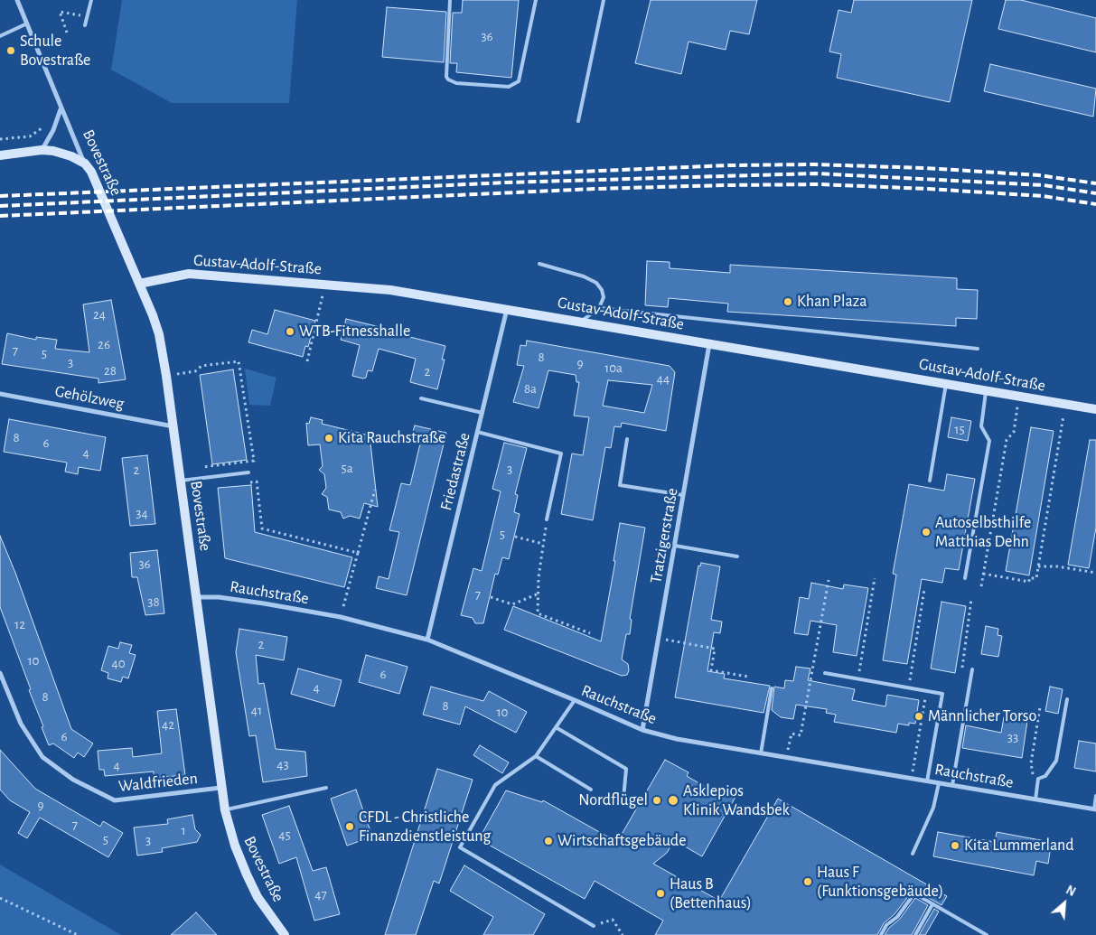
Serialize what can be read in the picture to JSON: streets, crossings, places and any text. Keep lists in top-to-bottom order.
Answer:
{
  "streets": {
    "street": [
      "Bovestraße",
      "Gustav-Adolf-Straße",
      "Gehölzweg",
      "Friedastraße",
      "Tratzigerstraße",
      "Rauchstraße",
      "Waldfrieden"
    ]
  },
  "crossings": [
    ["Bovestraße", "Gustav-Adolf-Straße"],
    ["Bovestraße", "Gehölzweg"],
    ["Bovestraße", "Rauchstraße"],
    ["Bovestraße", "Waldfrieden"],
    ["Gustav-Adolf-Straße", "Friedastraße"],
    ["Gustav-Adolf-Straße", "Tratzigerstraße"],
    ["Friedastraße", "Rauchstraße"],
    ["Tratzigerstraße", "Rauchstraße"]
  ],
  "places": [
    "Schule Bovestraße",
    "Khan Plaza",
    "WTB-Fitnesshalle",
    "Kita Rauchstraße",
    "Autoselbsthilfe Matthias Dehn",
    "Männlicher Torso",
    "Nordflügel",
    "Asklepios Klinik Wandsbek",
    "CFDL - Christliche Finanzdienstleistung",
    "Wirtschaftsgebäude",
    "Kita Lummerland",
    "Haus F (Funktionsgebäude)",
    "Haus B (Bettenhaus)"
  ],
  "house_numbers": [
    "36",
    "24",
    "26",
    "7",
    "5",
    "8",
    "3",
    "9",
    "10a",
    "28",
    "2",
    "44",
    "8a",
    "15",
    "8",
    "6",
    "4",
    "5a",
    "3",
    "2",
    "34",
    "5",
    "36",
    "7",
    "38",
    "12",
    "2",
    "10",
    "40",
    "6",
    "4",
    "8",
    "8",
    "41",
    "10",
    "42",
    "6",
    "33",
    "43",
    "4",
    "9",
    "7",
    "1",
    "45",
    "5",
    "3",
    "47"
  ],
  "north": "top right"
}
